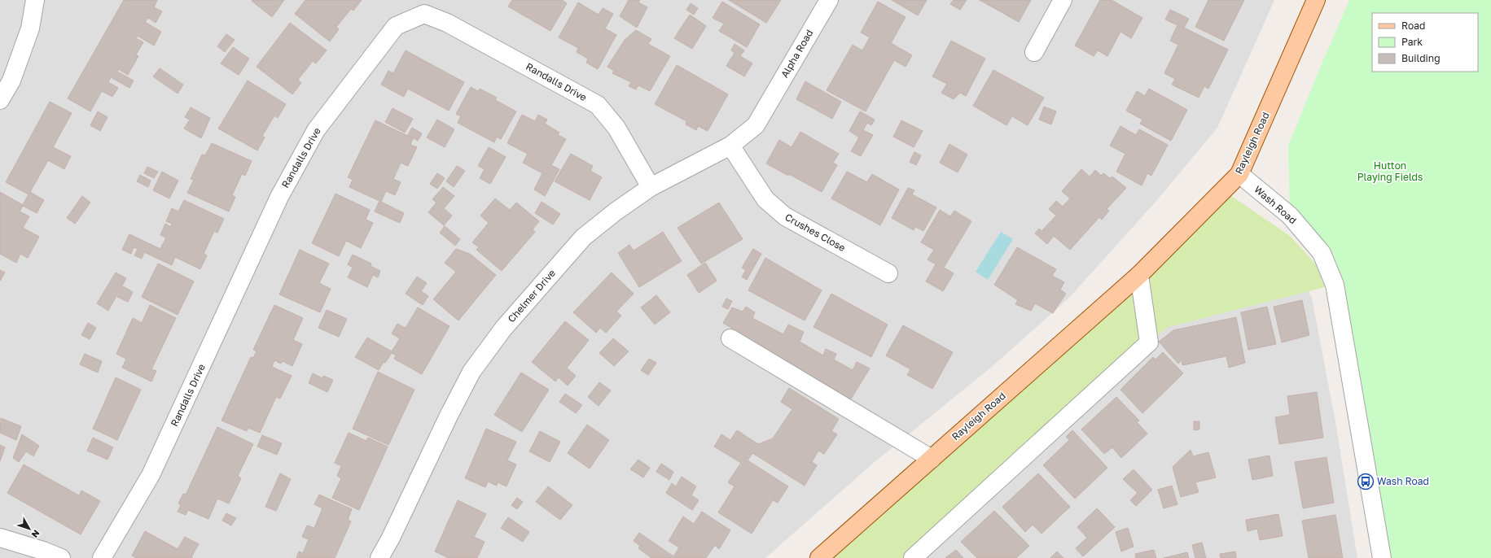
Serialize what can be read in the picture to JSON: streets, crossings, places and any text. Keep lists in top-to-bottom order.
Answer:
{
  "streets": {
    "main road": ["Rayleigh Road"],
    "street": [
      "Alpha Road",
      "Randalls Drive",
      "Wash Road",
      "Crushes Close",
      "Chelmer Drive"
    ]
  },
  "crossings": [
    ["Alpha Road", "Chelmer Drive"],
    ["Randalls Drive", "Chelmer Drive"],
    ["Rayleigh Road", "Wash Road"],
    ["Crushes Close", "Chelmer Drive"]
  ],
  "parks": ["Hutton Playing Fields"],
  "places": {
    "bus stop": ["Wash Road"]
  },
  "legend": ["Road", "Park", "Building"],
  "north": "bottom right"
}
